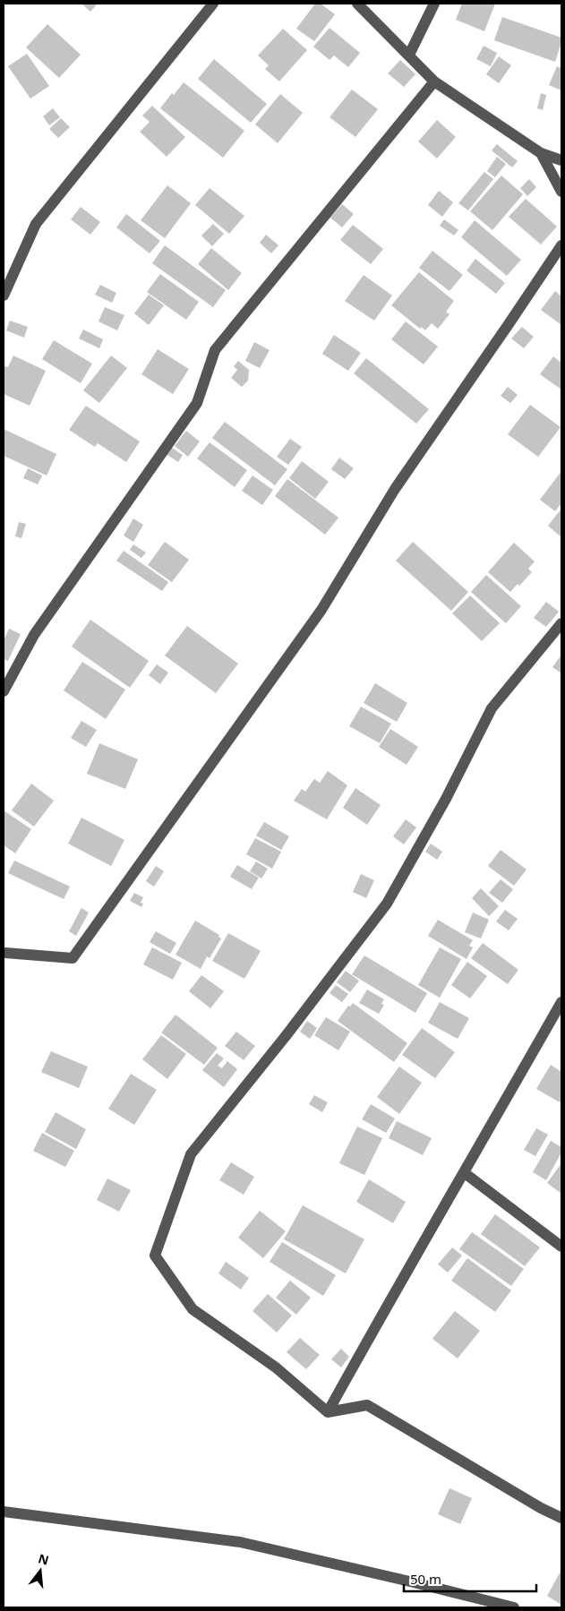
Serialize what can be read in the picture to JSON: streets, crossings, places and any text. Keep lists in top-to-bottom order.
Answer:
{
  "scale_bar": "50 m",
  "north": "top"
}
